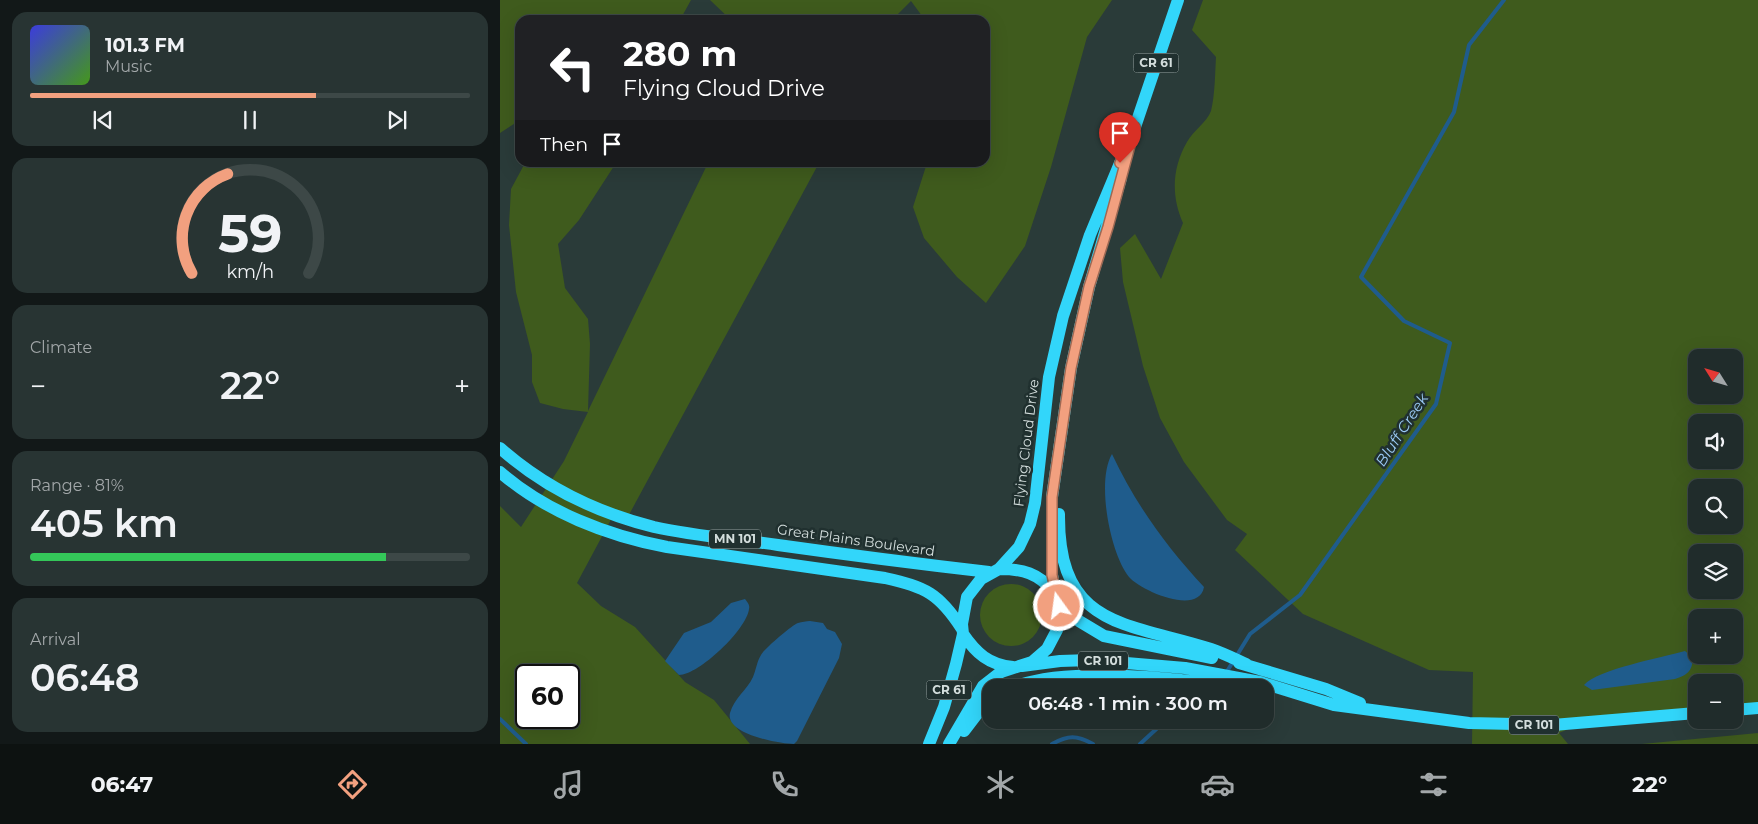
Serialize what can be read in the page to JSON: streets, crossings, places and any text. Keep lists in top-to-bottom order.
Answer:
{
  "streets": {
    "main road": [
      "CR 61",
      "Flying Cloud Drive",
      "MN 101",
      "Great Plains Boulevard",
      "CR 101"
    ]
  },
  "crossings": [
    ["Flying Cloud Drive", "MN 101"],
    ["Flying Cloud Drive", "Great Plains Boulevard"],
    ["Flying Cloud Drive", "CR 101"],
    ["MN 101", "Great Plains Boulevard"],
    ["MN 101", "CR 101"],
    ["Great Plains Boulevard", "CR 101"]
  ],
  "water": ["Bluff Creek"],
  "north": "top left",
  "page": {
    "turn": ["280 m", "Flying Cloud Drive"],
    "song": ["101.3 FM", "Music"],
    "then": "Then",
    "tile": [
      "Climate",
      ["Range · 81%", "405 km"],
      ["Arrival", "06:48"]
    ],
    "map_buttons": ["+", "−"],
    "heat": ["−", "22°", "+"],
    "limit": "60",
    "trip": "06:48 · 1 min · 300 m",
    "tabs": ["06:47", "22°"],
    "gauge": ["59", "km/h"]
  }
}
